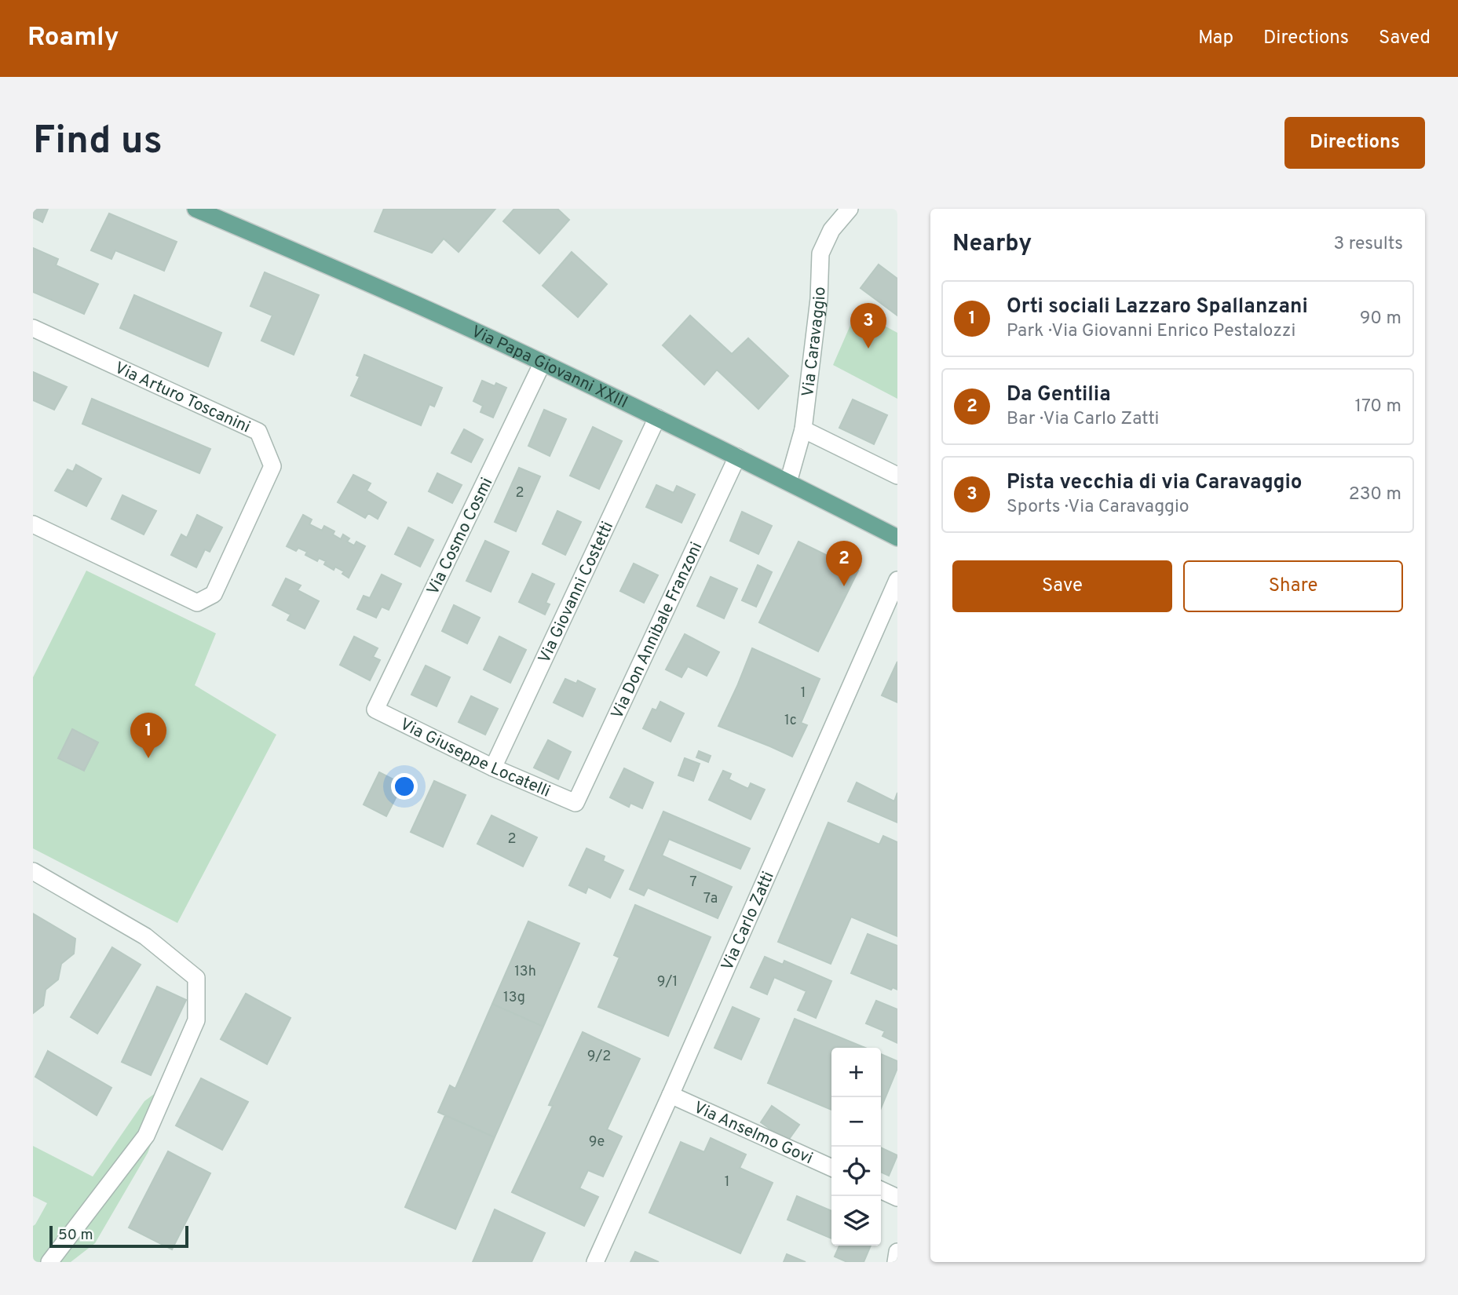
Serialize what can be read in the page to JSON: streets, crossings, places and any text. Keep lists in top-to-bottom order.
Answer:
{
  "streets": {
    "main road": ["Via Papa Giovanni XXIII"],
    "street": [
      "Via Caravaggio",
      "Via Arturo Toscanini",
      "Via Cosmo Cosmi",
      "Via Giovanni Costetti",
      "Via Don Annibale Franzoni",
      "Via Giuseppe Locatelli",
      "Via Carlo Zatti",
      "Via Anselmo Govi"
    ]
  },
  "crossings": [
    ["Via Caravaggio", "Via Papa Giovanni XXIII"],
    ["Via Papa Giovanni XXIII", "Via Cosmo Cosmi"],
    ["Via Papa Giovanni XXIII", "Via Giovanni Costetti"],
    ["Via Papa Giovanni XXIII", "Via Don Annibale Franzoni"],
    ["Via Cosmo Cosmi", "Via Giuseppe Locatelli"],
    ["Via Giovanni Costetti", "Via Giuseppe Locatelli"],
    ["Via Don Annibale Franzoni", "Via Giuseppe Locatelli"],
    ["Via Carlo Zatti", "Via Anselmo Govi"]
  ],
  "house_numbers": [
    "2",
    "1",
    "1c",
    "2",
    "7",
    "7a",
    "13h",
    "9/1",
    "13g",
    "9/2",
    "9e",
    "1"
  ],
  "scale_bar": "50 m",
  "page": {
    "header": "Roamly",
    "nav": ["Map", "Directions", "Saved"],
    "buttons": [
      "Directions",
      ["Save", "Share"]
    ],
    "title": "Find us",
    "heading": ["Nearby", "3 results"],
    "list": [
      {
        "mark": "1",
        "name": "Orti sociali Lazzaro Spallanzani",
        "note": "Park · Via Giovanni Enrico Pestalozzi",
        "value": "90 m"
      },
      {
        "mark": "2",
        "name": "Da Gentilia",
        "note": "Bar · Via Carlo Zatti",
        "value": "170 m"
      },
      {
        "mark": "3",
        "name": "Pista vecchia di via Caravaggio",
        "note": "Sports · Via Caravaggio",
        "value": "230 m"
      }
    ],
    "pins": ["3", "2", "1"],
    "map_buttons": ["+", "−"],
    "scale": "50 m"
  }
}
